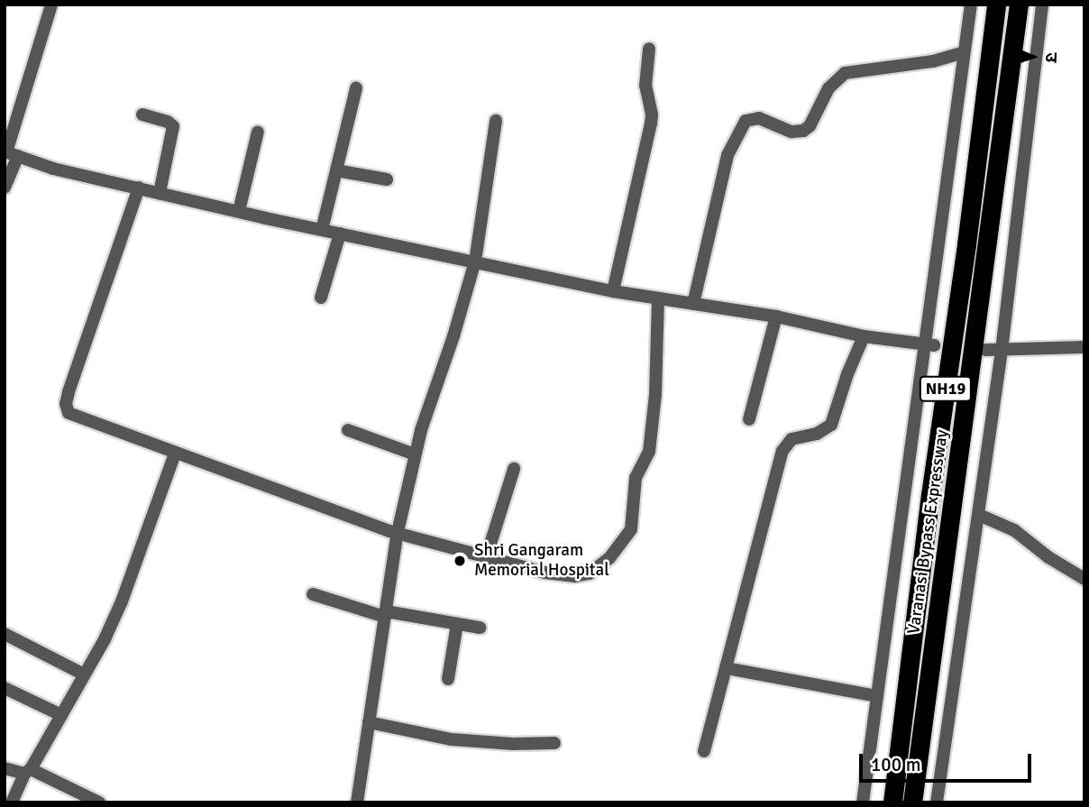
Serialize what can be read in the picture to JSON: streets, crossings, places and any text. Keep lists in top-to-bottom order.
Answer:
{
  "streets": {
    "highway": ["NH19", "Varanasi Bypass Expressway"]
  },
  "places": ["Shri Gangaram Memorial Hospital"],
  "scale_bar": "100 m",
  "north": "right"
}
